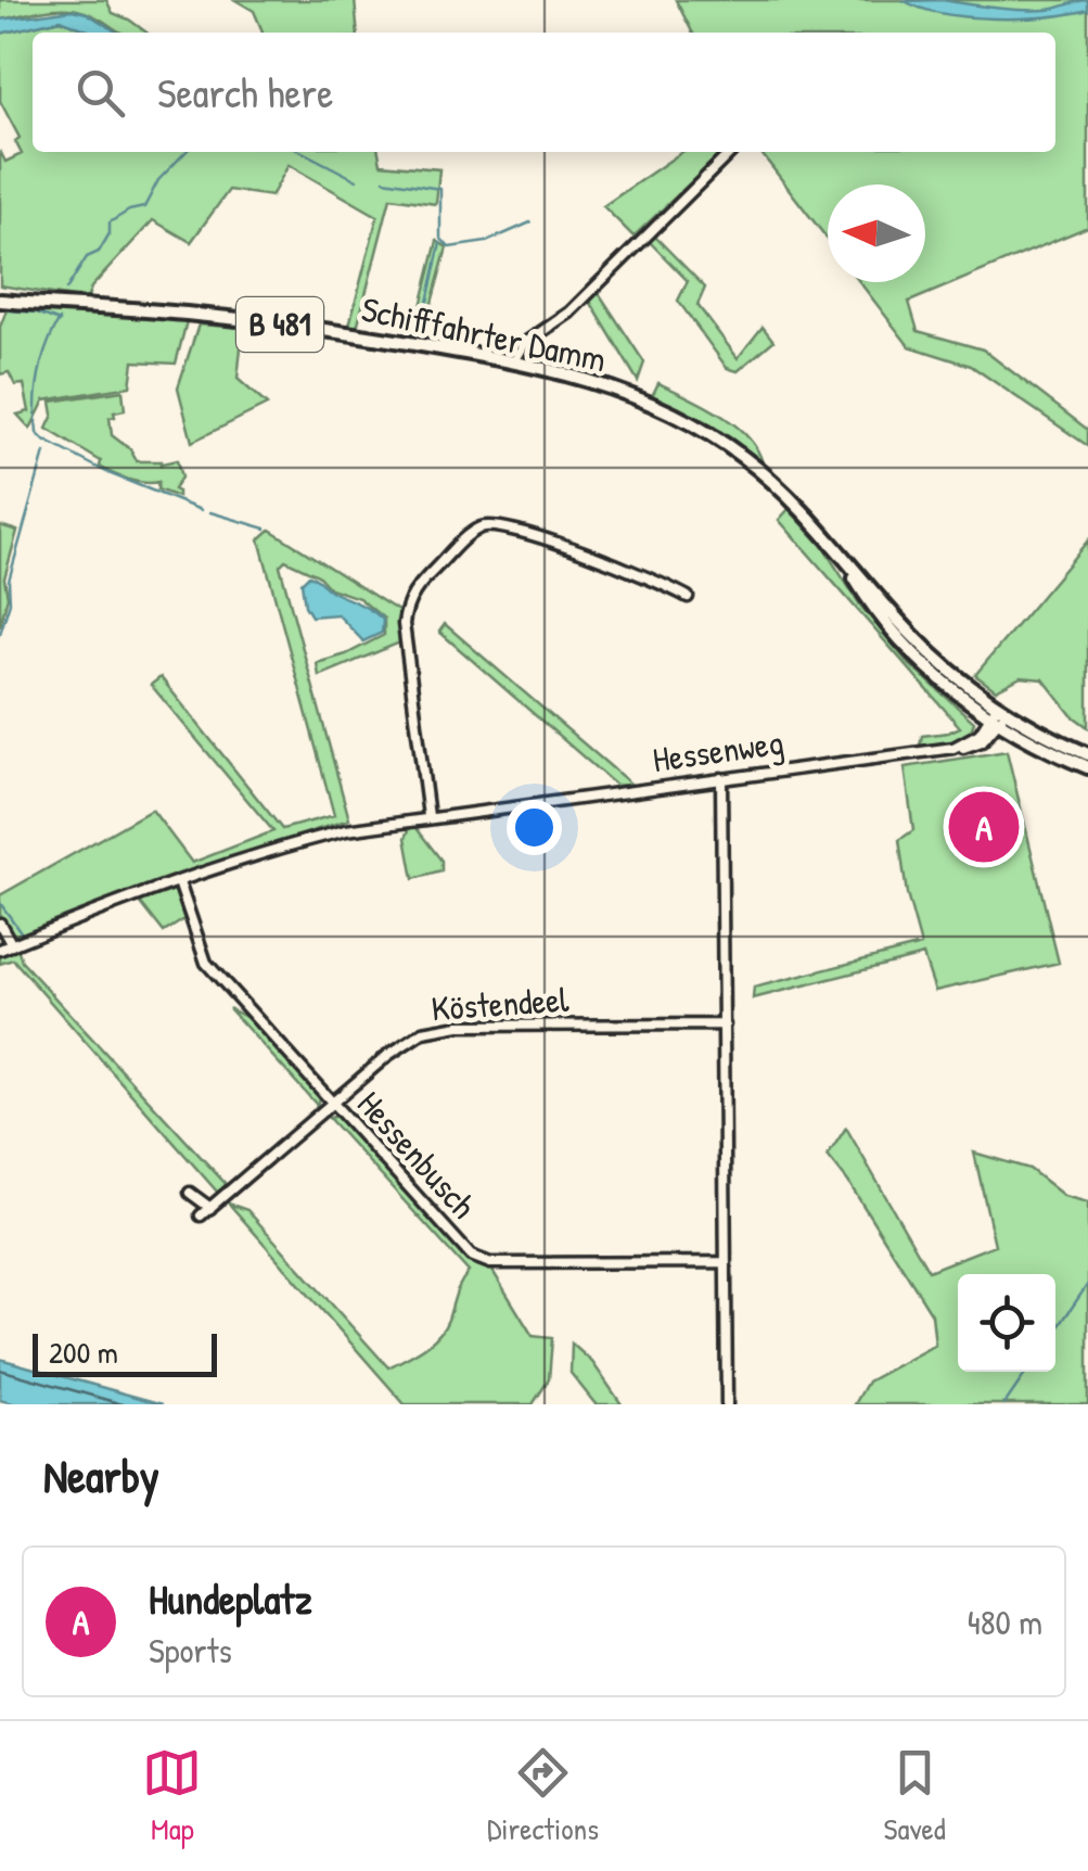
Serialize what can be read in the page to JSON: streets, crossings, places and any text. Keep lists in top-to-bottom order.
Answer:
{
  "streets": {
    "main road": ["B 481", "Schifffahrter Damm"],
    "street": ["Hessenweg", "Köstendeel", "Hessenbusch"]
  },
  "crossings": [
    ["Schifffahrter Damm", "Hessenweg"],
    ["Hessenweg", "Hessenbusch"],
    ["Köstendeel", "Hessenbusch"]
  ],
  "scale_bar": "200 m",
  "north": "left",
  "page": {
    "search": "Search here",
    "pins": "A",
    "scale": "200 m",
    "heading": "Nearby",
    "list": [
      {
        "mark": "A",
        "name": "Hundeplatz",
        "note": "Sports",
        "value": "480 m"
      }
    ],
    "nav": ["Map", "Directions", "Saved"]
  }
}
